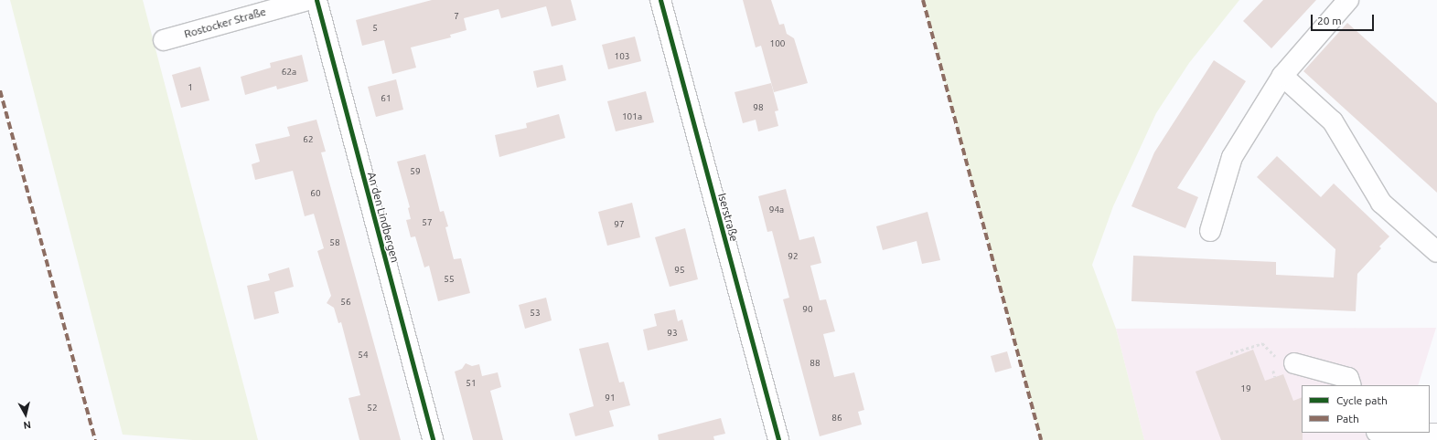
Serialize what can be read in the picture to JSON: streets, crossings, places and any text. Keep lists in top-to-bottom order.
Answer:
{
  "streets": {
    "street": ["Rostocker Straße", "An den Lindbergen", "Iserstraße"]
  },
  "house_numbers": [
    "7",
    "5",
    "100",
    "103",
    "62a",
    "1",
    "61",
    "98",
    "101a",
    "62",
    "59",
    "60",
    "94a",
    "57",
    "97",
    "58",
    "92",
    "95",
    "55",
    "56",
    "90",
    "53",
    "93",
    "54",
    "88",
    "51",
    "19",
    "91",
    "52",
    "86"
  ],
  "legend": ["Cycle path", "Path"],
  "scale_bar": "20 m",
  "north": "bottom"
}
